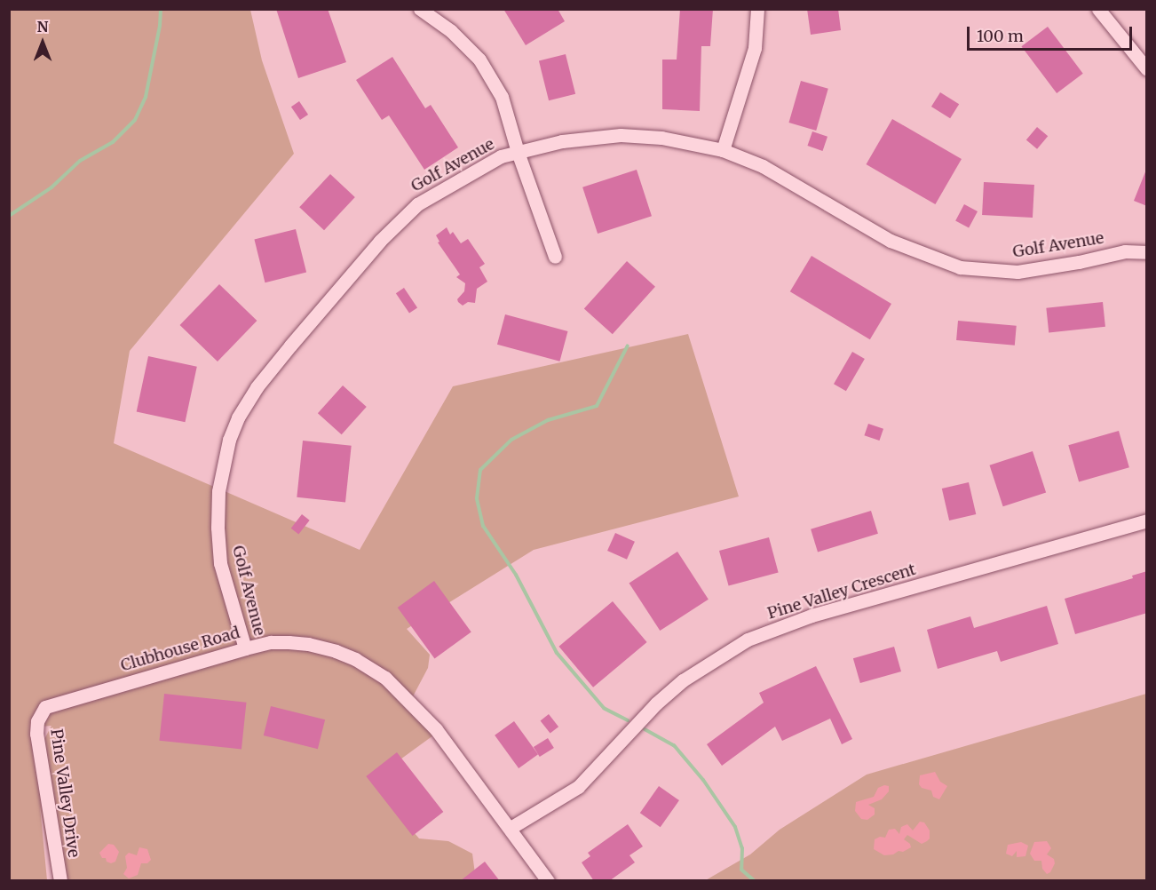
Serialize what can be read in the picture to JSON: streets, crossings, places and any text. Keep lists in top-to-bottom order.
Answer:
{
  "streets": {
    "street": [
      "Golf Avenue",
      "Pine Valley Crescent",
      "Clubhouse Road",
      "Pine Valley Drive"
    ]
  },
  "crossings": [
    ["Golf Avenue", "Clubhouse Road"],
    ["Pine Valley Crescent", "Clubhouse Road"],
    ["Clubhouse Road", "Pine Valley Drive"]
  ],
  "scale_bar": "100 m",
  "north": "top"
}
